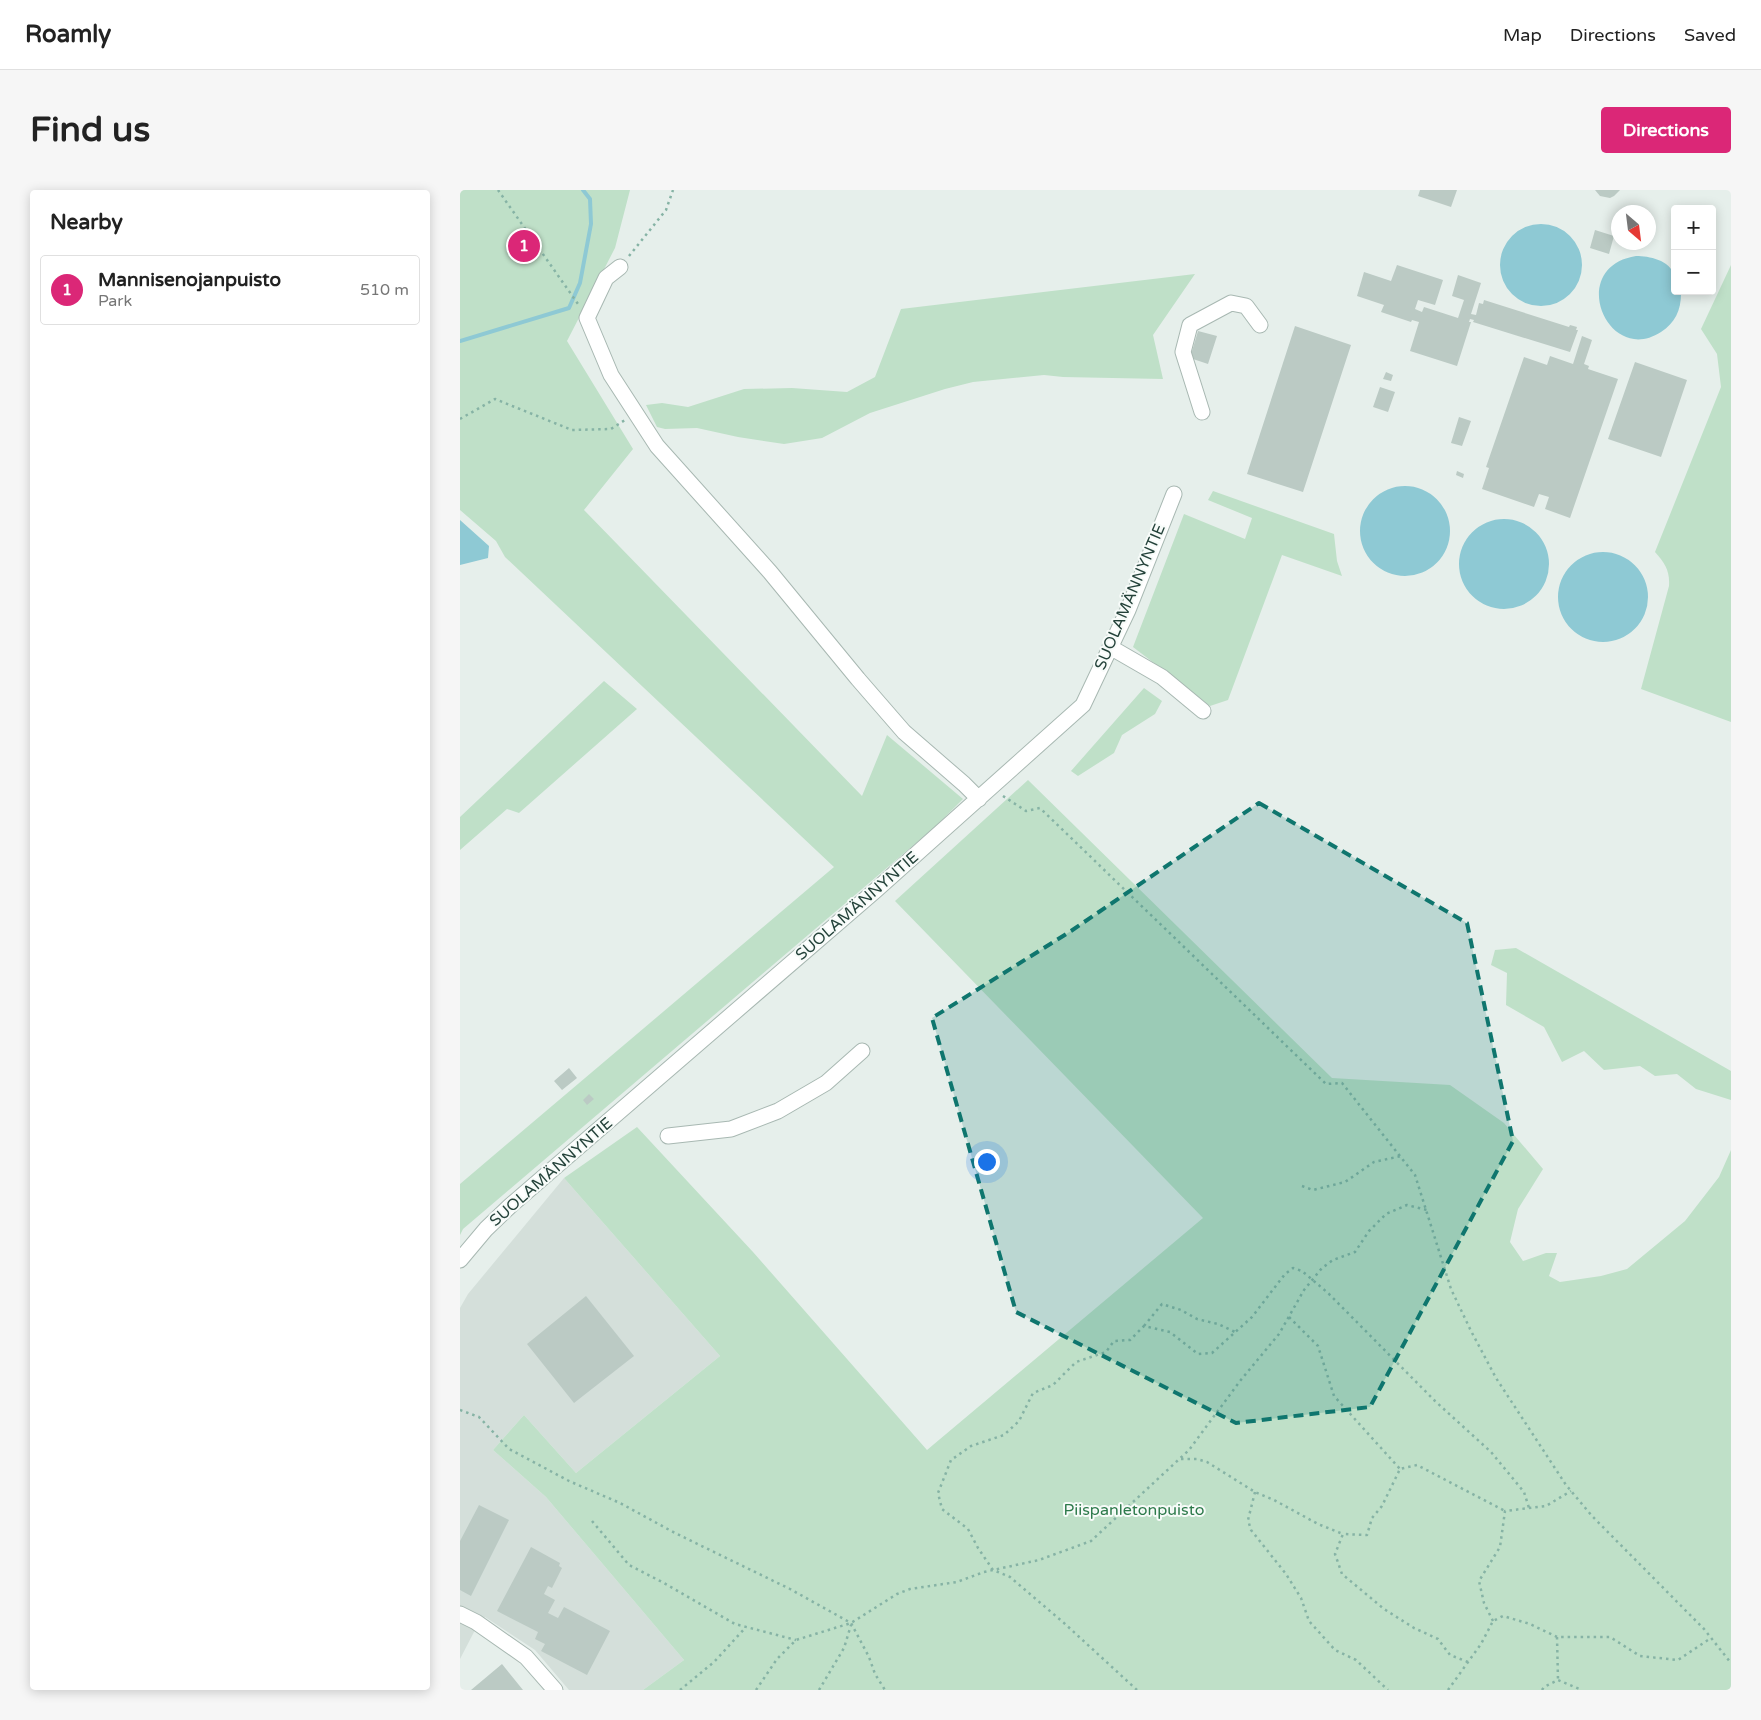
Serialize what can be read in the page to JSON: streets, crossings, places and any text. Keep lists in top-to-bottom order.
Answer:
{
  "streets": {
    "street": ["SUOLAMÄNNYNTIE"]
  },
  "parks": ["Piispanletonpuisto"],
  "north": "bottom right",
  "page": {
    "header": "Roamly",
    "nav": ["Map", "Directions", "Saved"],
    "buttons": "Directions",
    "title": "Find us",
    "heading": "Nearby",
    "map_buttons": ["+", "−"],
    "pins": "1",
    "list": [
      {
        "mark": "1",
        "name": "Mannisenojanpuisto",
        "note": "Park",
        "value": "510 m"
      }
    ]
  }
}
